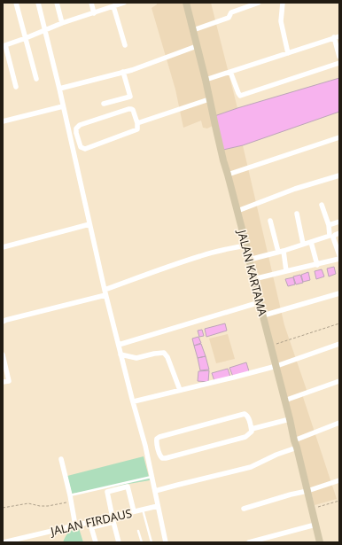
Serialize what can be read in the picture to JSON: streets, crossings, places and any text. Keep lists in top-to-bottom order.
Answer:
{
  "streets": {
    "main road": ["JALAN KARTAMA"],
    "street": ["JALAN FIRDAUS"]
  }
}
